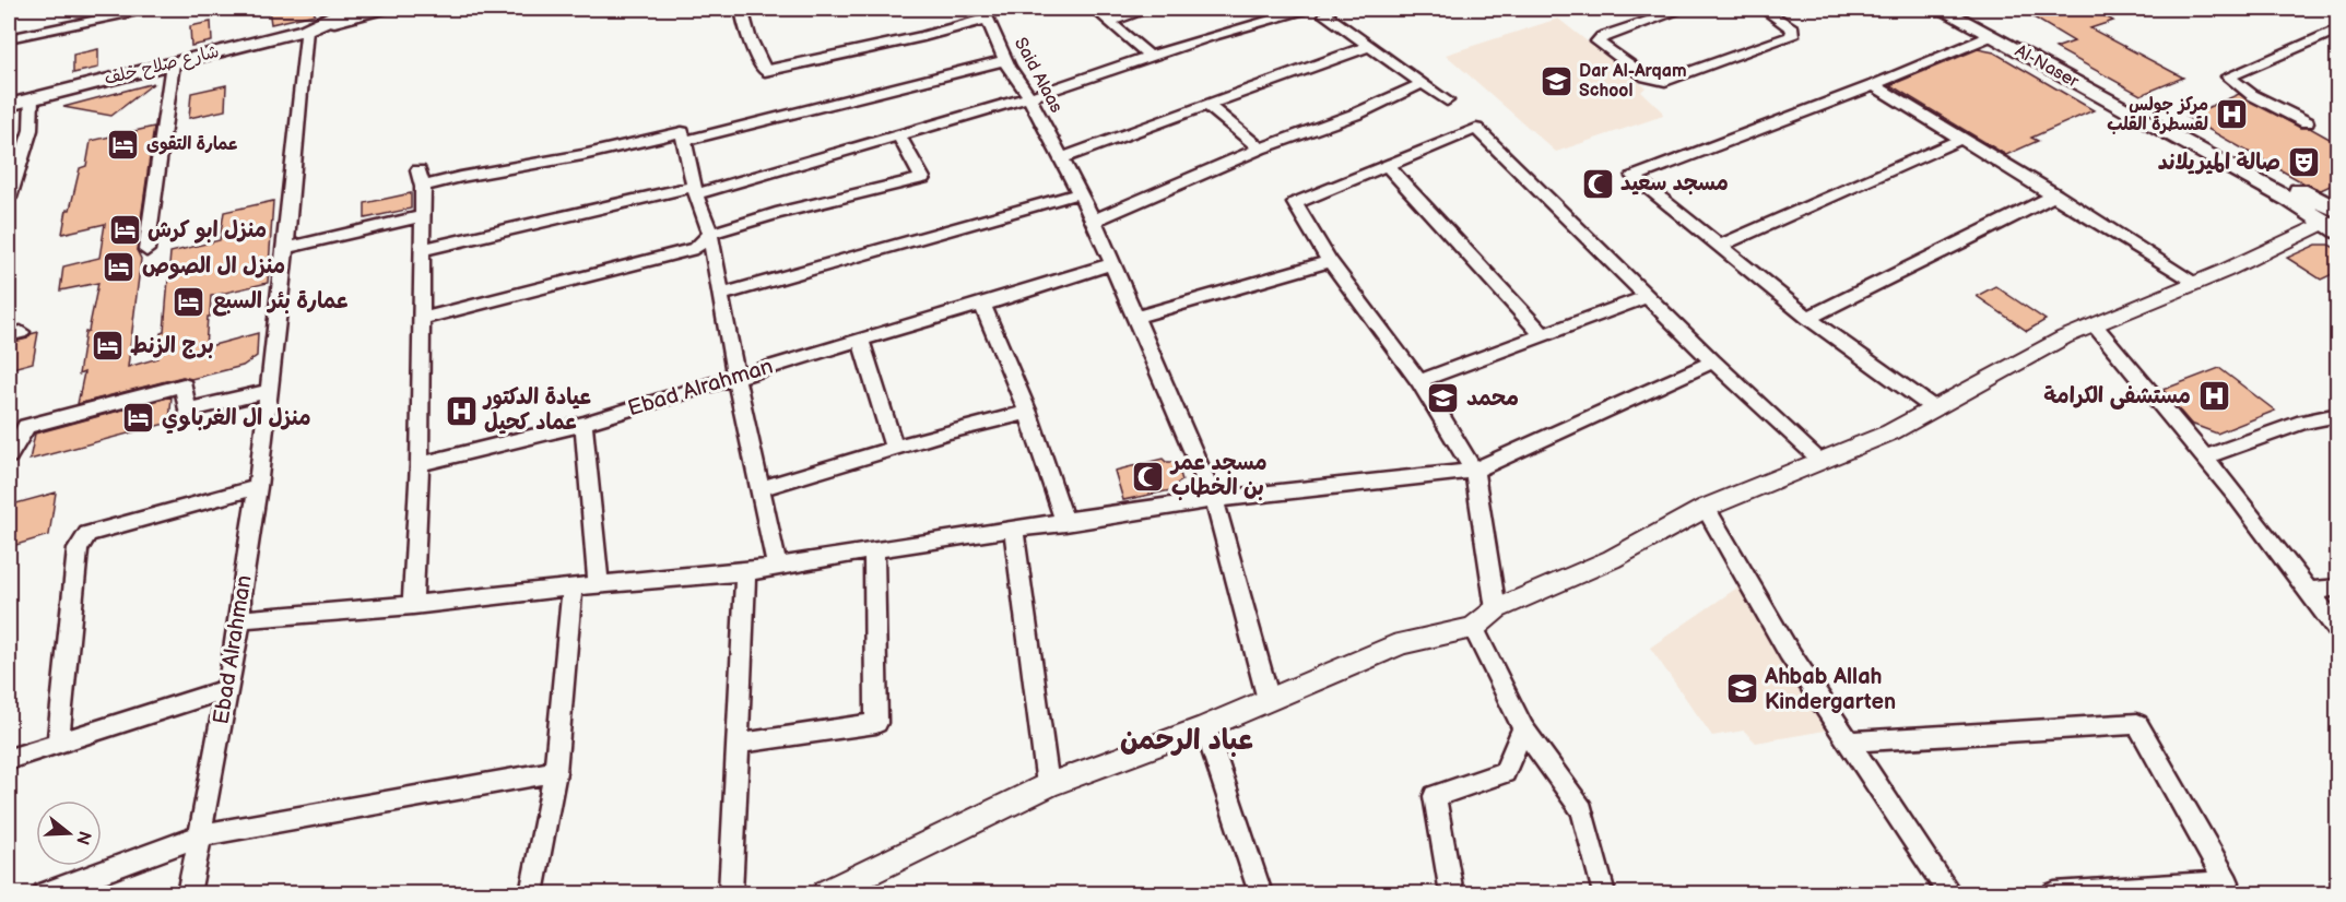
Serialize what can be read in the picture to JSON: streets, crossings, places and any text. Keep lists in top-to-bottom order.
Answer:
{
  "streets": {
    "main road": ["شارع صلاح خلف", "Al-Naser"],
    "street": ["Said Alaas", "Ebad Alrahman"]
  },
  "crossings": [
    ["شارع صلاح خلف", "Ebad Alrahman"],
    ["Said Alaas", "Ebad Alrahman"]
  ],
  "districts": ["عباد الرحمن"],
  "places": {
    "school or university": ["Dar Al-Arqam School", "محمد", "Ahbab Allah Kindergarten"],
    "hospital": ["مركز جولس لقسطرة القلب", "مستشفى الكرامة", "عيادة الدكتور عماد كحيل"],
    "hotel": [
      "عمارة التقوى",
      "منزل ابو كرش",
      "منزل ال الصوص",
      "عمارة بئر السبع",
      "برج الزنط",
      "منزل ال الغرباوي"
    ],
    "theatre": ["صالة الميريلاند"],
    "mosque": ["مسجد سعيد", "مسجد عمر بن الخطاب"]
  },
  "north": "right"
}
